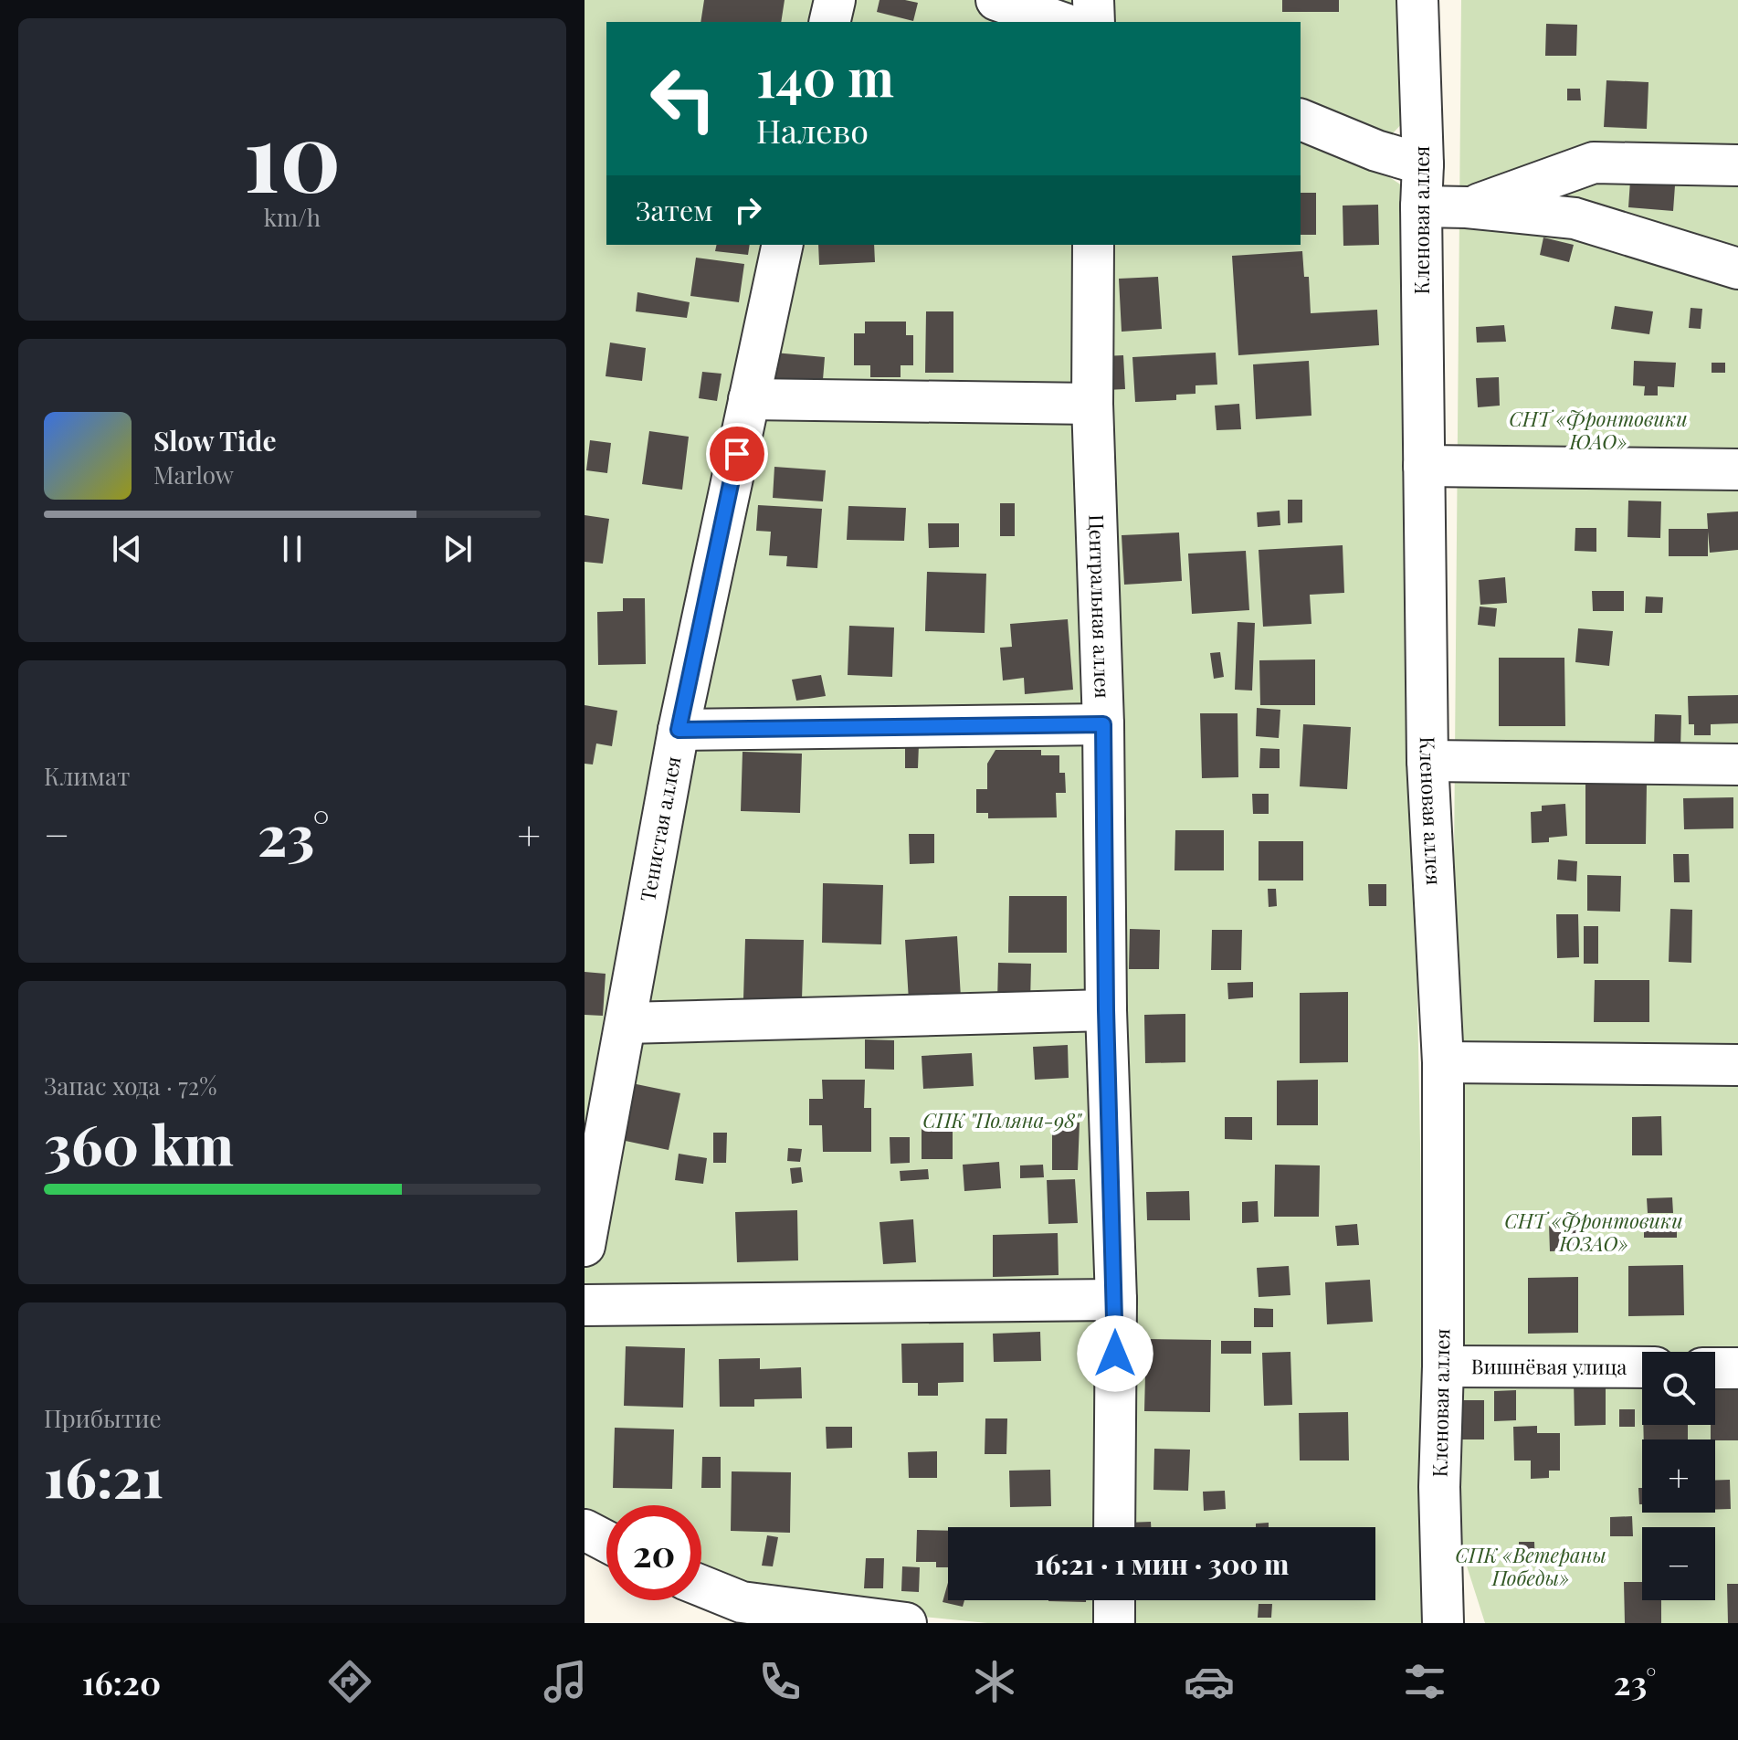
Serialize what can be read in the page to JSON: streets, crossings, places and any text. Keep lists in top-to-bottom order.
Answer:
{
  "streets": {
    "street": [
      "Кленовая аллея",
      "Центральная аллея",
      "Тенистая аллея",
      "Вишнёвая улица"
    ]
  },
  "crossings": [
    ["Кленовая аллея", "Вишнёвая улица"]
  ],
  "parks": [
    "СНТ «Фронтовики ЮАО»",
    "СПК \"Поляна-98\"",
    "СНТ «Фронтовики ЮЗАО»",
    "СПК «Ветераны Победы»"
  ],
  "page": {
    "tile": [
      ["10", "km/h"],
      "Климат",
      ["Запас хода · 72%", "360 km"],
      ["Прибытие", "16:21"]
    ],
    "turn": ["140 m", "Налево"],
    "then": "Затем",
    "song": ["Slow Tide", "Marlow"],
    "heat": ["−", "23°", "+"],
    "map_buttons": ["+", "−"],
    "limit": "20",
    "trip": "16:21 · 1 мин · 300 m",
    "tabs": ["16:20", "23°"]
  }
}
